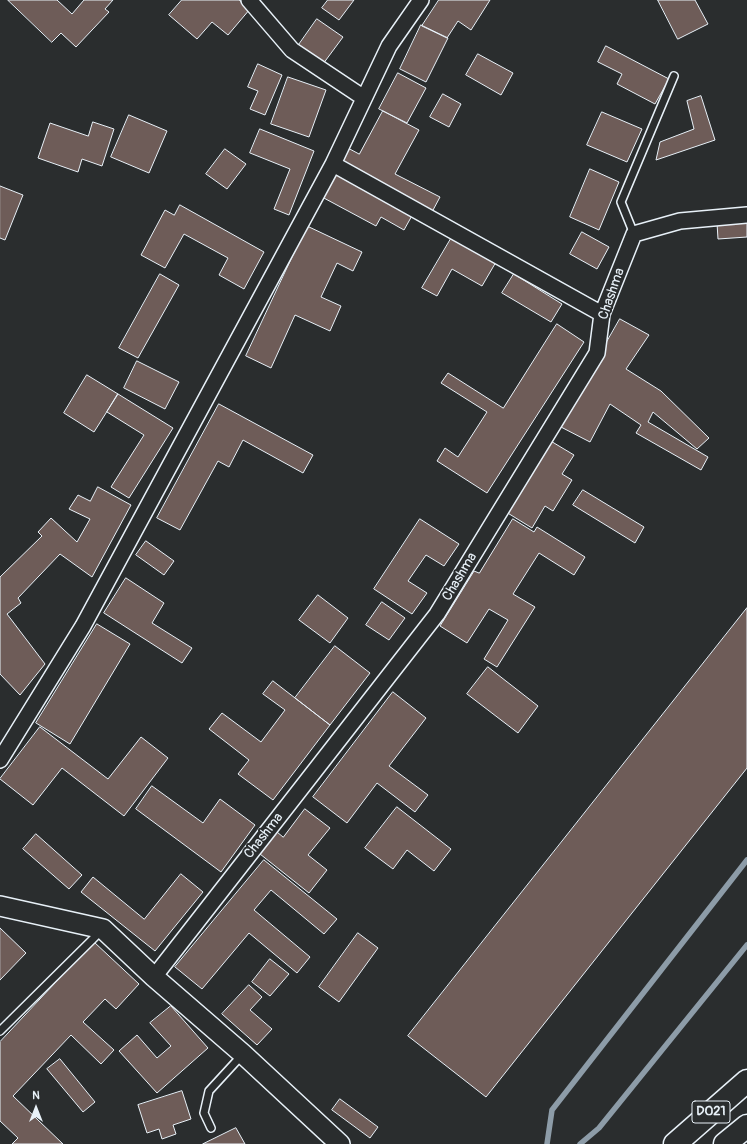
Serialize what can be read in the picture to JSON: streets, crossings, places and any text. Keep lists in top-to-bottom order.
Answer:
{
  "streets": {
    "highway": ["D021"],
    "street": ["Chashma"]
  },
  "north": "top"
}
